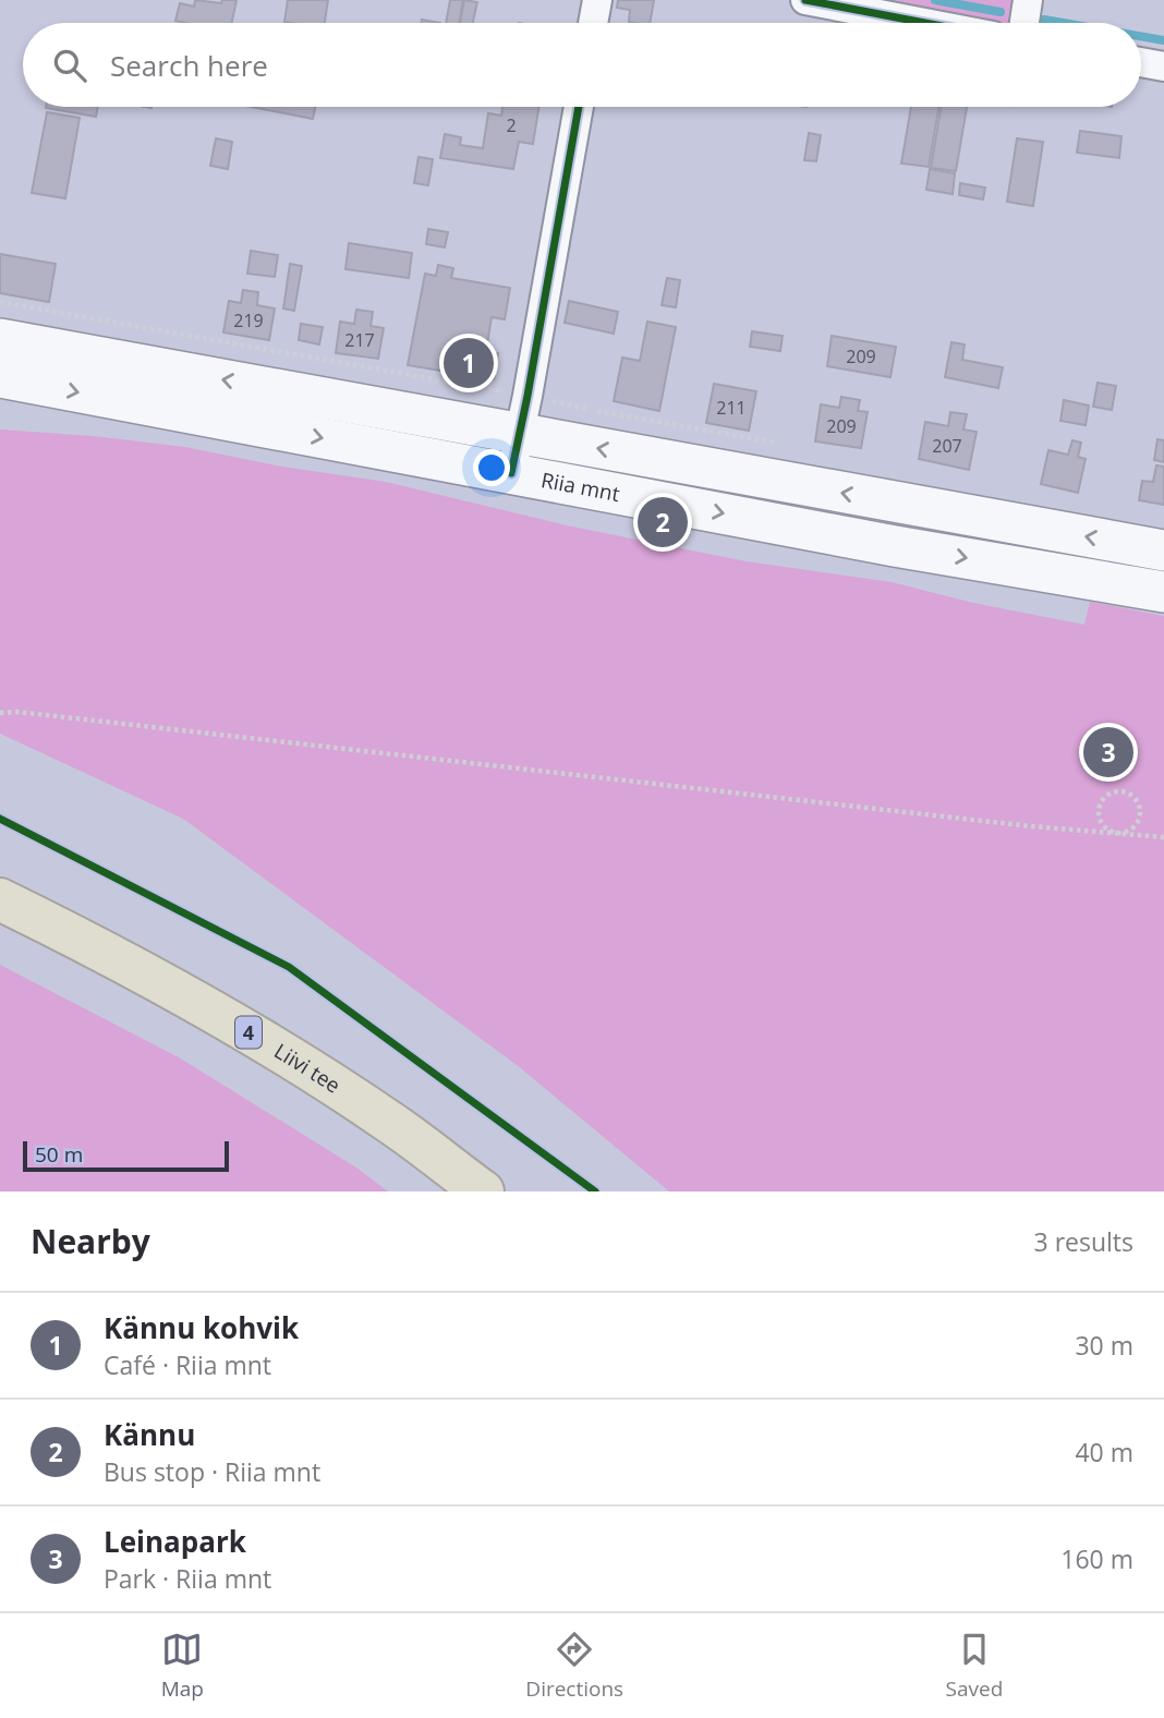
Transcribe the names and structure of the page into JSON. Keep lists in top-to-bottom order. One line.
{"streets":{"highway":["4","Liivi tee"],"main road":["Riia mnt"]},"house_numbers":["2","219","217","209","211","209","207"],"scale_bar":"50 m","page":{"search":"Search here","pins":["1","2","3"],"scale":"50 m","heading":["Nearby","3 results"],"list":[{"mark":"1","name":"Kännu kohvik","note":"Café · Riia mnt","value":"30 m"},{"mark":"2","name":"Kännu","note":"Bus stop · Riia mnt","value":"40 m"},{"mark":"3","name":"Leinapark","note":"Park · Riia mnt","value":"160 m"}],"nav":["Map","Directions","Saved"]}}
